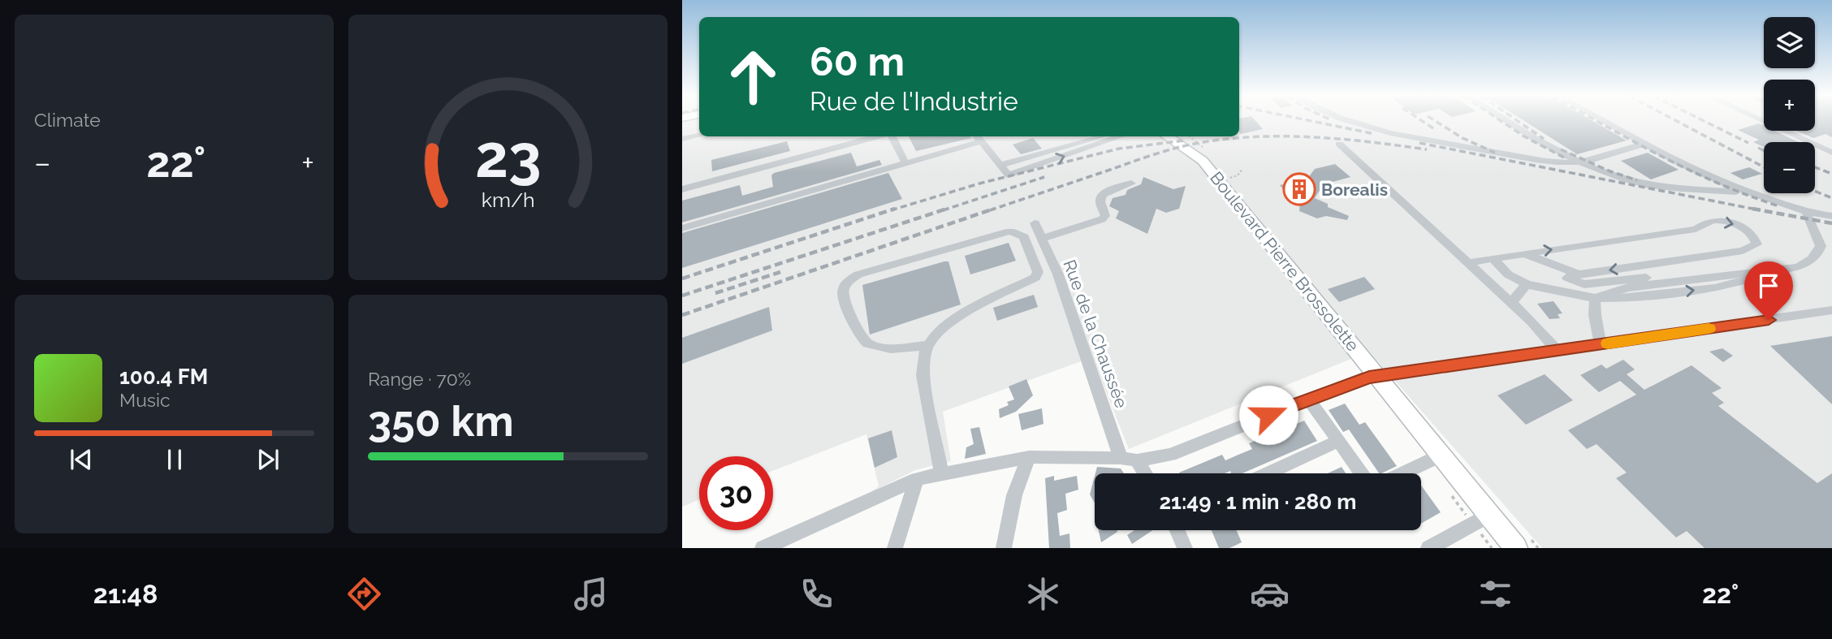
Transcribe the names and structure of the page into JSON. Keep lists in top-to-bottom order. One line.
{"streets":{"main road":["Boulevard Pierre Brossolette"],"street":["Rue de la Chaussée"]},"places":{"building":["Borealis"]},"page":{"tile":["Climate",["Range · 70%","350 km"]],"map_buttons":["+","−"],"turn":["60 m","Rue de l'Industrie"],"heat":["−","22°","+"],"song":["100.4 FM","Music"],"limit":"30","trip":"21:49 · 1 min · 280 m","tabs":["21:48","22°"],"gauge":["23","km/h"]}}
